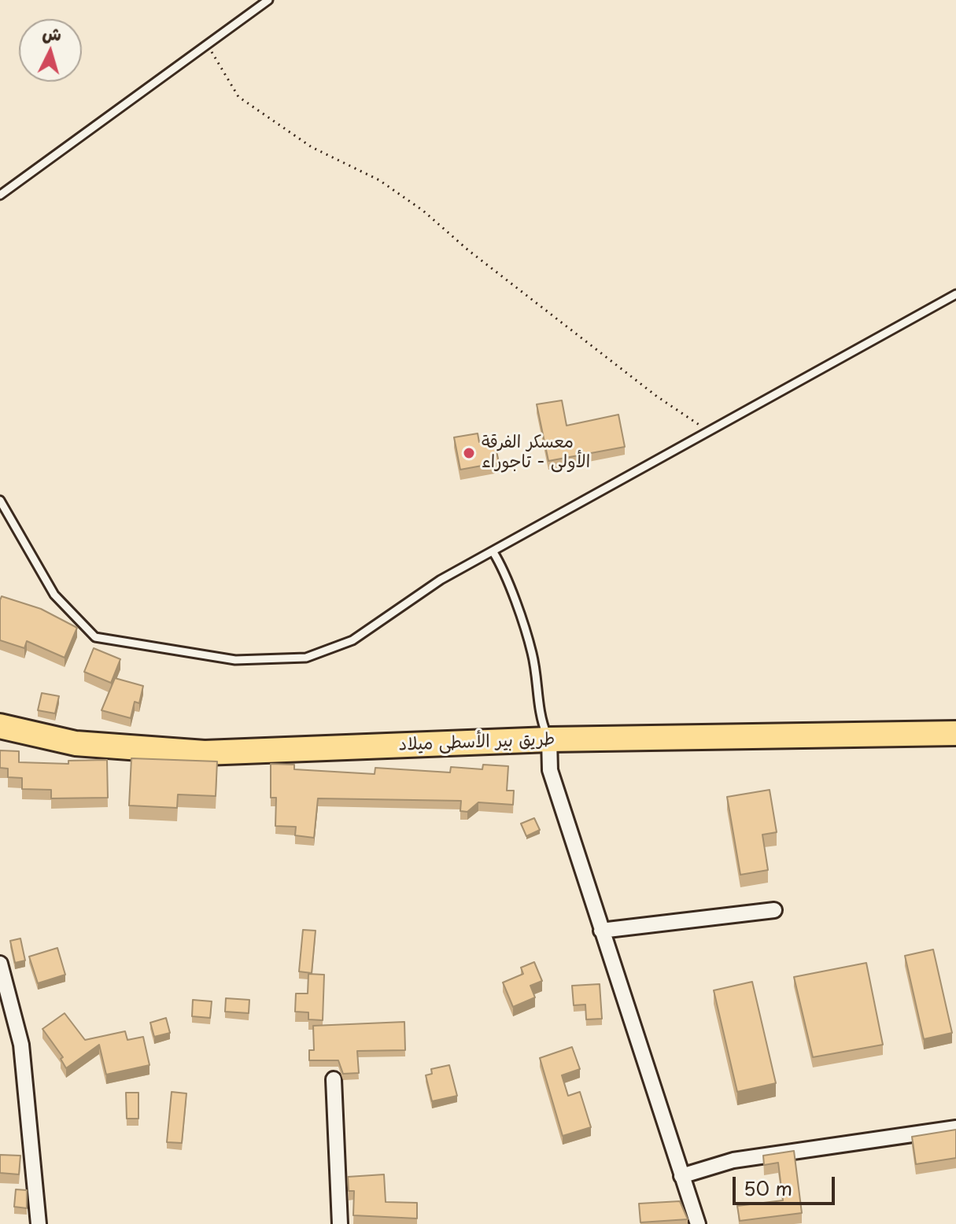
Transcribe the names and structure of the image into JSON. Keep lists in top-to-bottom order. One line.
{"streets":{"main road":["طريق بير الأسطى ميلاد"]},"places":["معسكر الفرقة الأولى - تاجوراء"],"scale_bar":"50 m","north":"top"}
